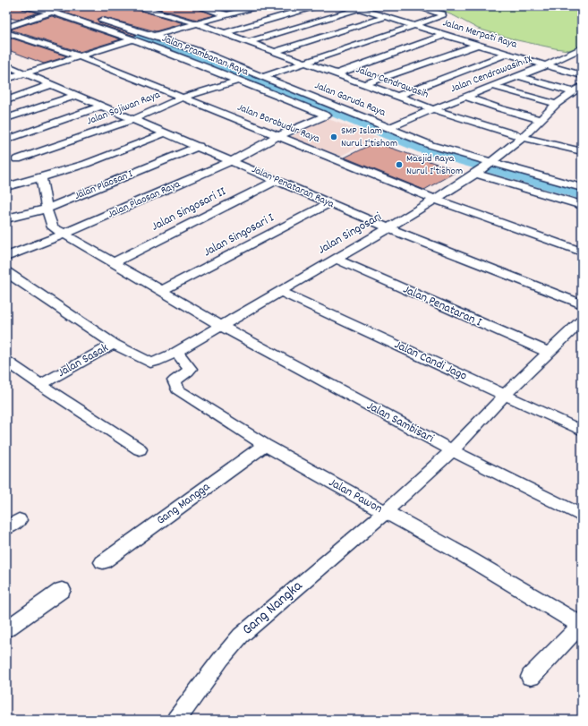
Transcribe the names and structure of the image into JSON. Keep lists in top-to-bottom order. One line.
{"streets":{"street":["Jalan Merpati Raya","Jalan Prambanan Raya","Jalan Cendrawasih IX","Jalan Cendrawasih","Jalan Garuda Raya","Jalan Sojiwan Raya","Jalan Borobudur Raya","Jalan Plaosan I","Jalan Penataran Raya","Jalan Plaosan Raya","Jalan Singosari II","Jalan Singosari","Jalan Singosari I","Jalan Penataran I","Jalan Sasak","Jalan Candi Jago","Jalan Sambisari","Jalan Pawon","Gang Mangga","Gang Nangka"]},"crossings":[["Jalan Merpati Raya","Jalan Cendrawasih IX"],["Jalan Prambanan Raya","Jalan Sojiwan Raya"],["Jalan Prambanan Raya","Jalan Borobudur Raya"],["Jalan Prambanan Raya","Jalan Plaosan Raya"],["Jalan Cendrawasih IX","Jalan Cendrawasih"],["Jalan Cendrawasih IX","Jalan Garuda Raya"],["Jalan Cendrawasih","Jalan Singosari"],["Jalan Garuda Raya","Jalan Singosari"],["Jalan Sojiwan Raya","Jalan Borobudur Raya"],["Jalan Sojiwan Raya","Jalan Penataran Raya"],["Jalan Borobudur Raya","Jalan Plaosan Raya"],["Jalan Borobudur Raya","Jalan Singosari"],["Jalan Plaosan I","Jalan Penataran Raya"],["Jalan Plaosan I","Jalan Sambisari"],["Jalan Penataran Raya","Jalan Plaosan Raya"],["Jalan Penataran Raya","Jalan Singosari II"],["Jalan Penataran Raya","Jalan Singosari"],["Jalan Penataran Raya","Jalan Singosari I"],["Jalan Plaosan Raya","Jalan Sambisari"],["Jalan Singosari II","Jalan Sambisari"],["Jalan Singosari","Jalan Penataran I"],["Jalan Singosari","Jalan Sasak"],["Jalan Singosari","Jalan Candi Jago"],["Jalan Singosari","Jalan Sambisari"],["Jalan Singosari I","Jalan Sambisari"],["Jalan Penataran I","Gang Nangka"],["Jalan Sasak","Jalan Sambisari"],["Jalan Sasak","Jalan Pawon"],["Jalan Candi Jago","Gang Nangka"],["Jalan Sambisari","Gang Nangka"],["Jalan Pawon","Gang Mangga"],["Jalan Pawon","Gang Nangka"]],"places":["SMP Islam Nurul I'tishom","Masjid Raya Nurul I'tishom"]}
